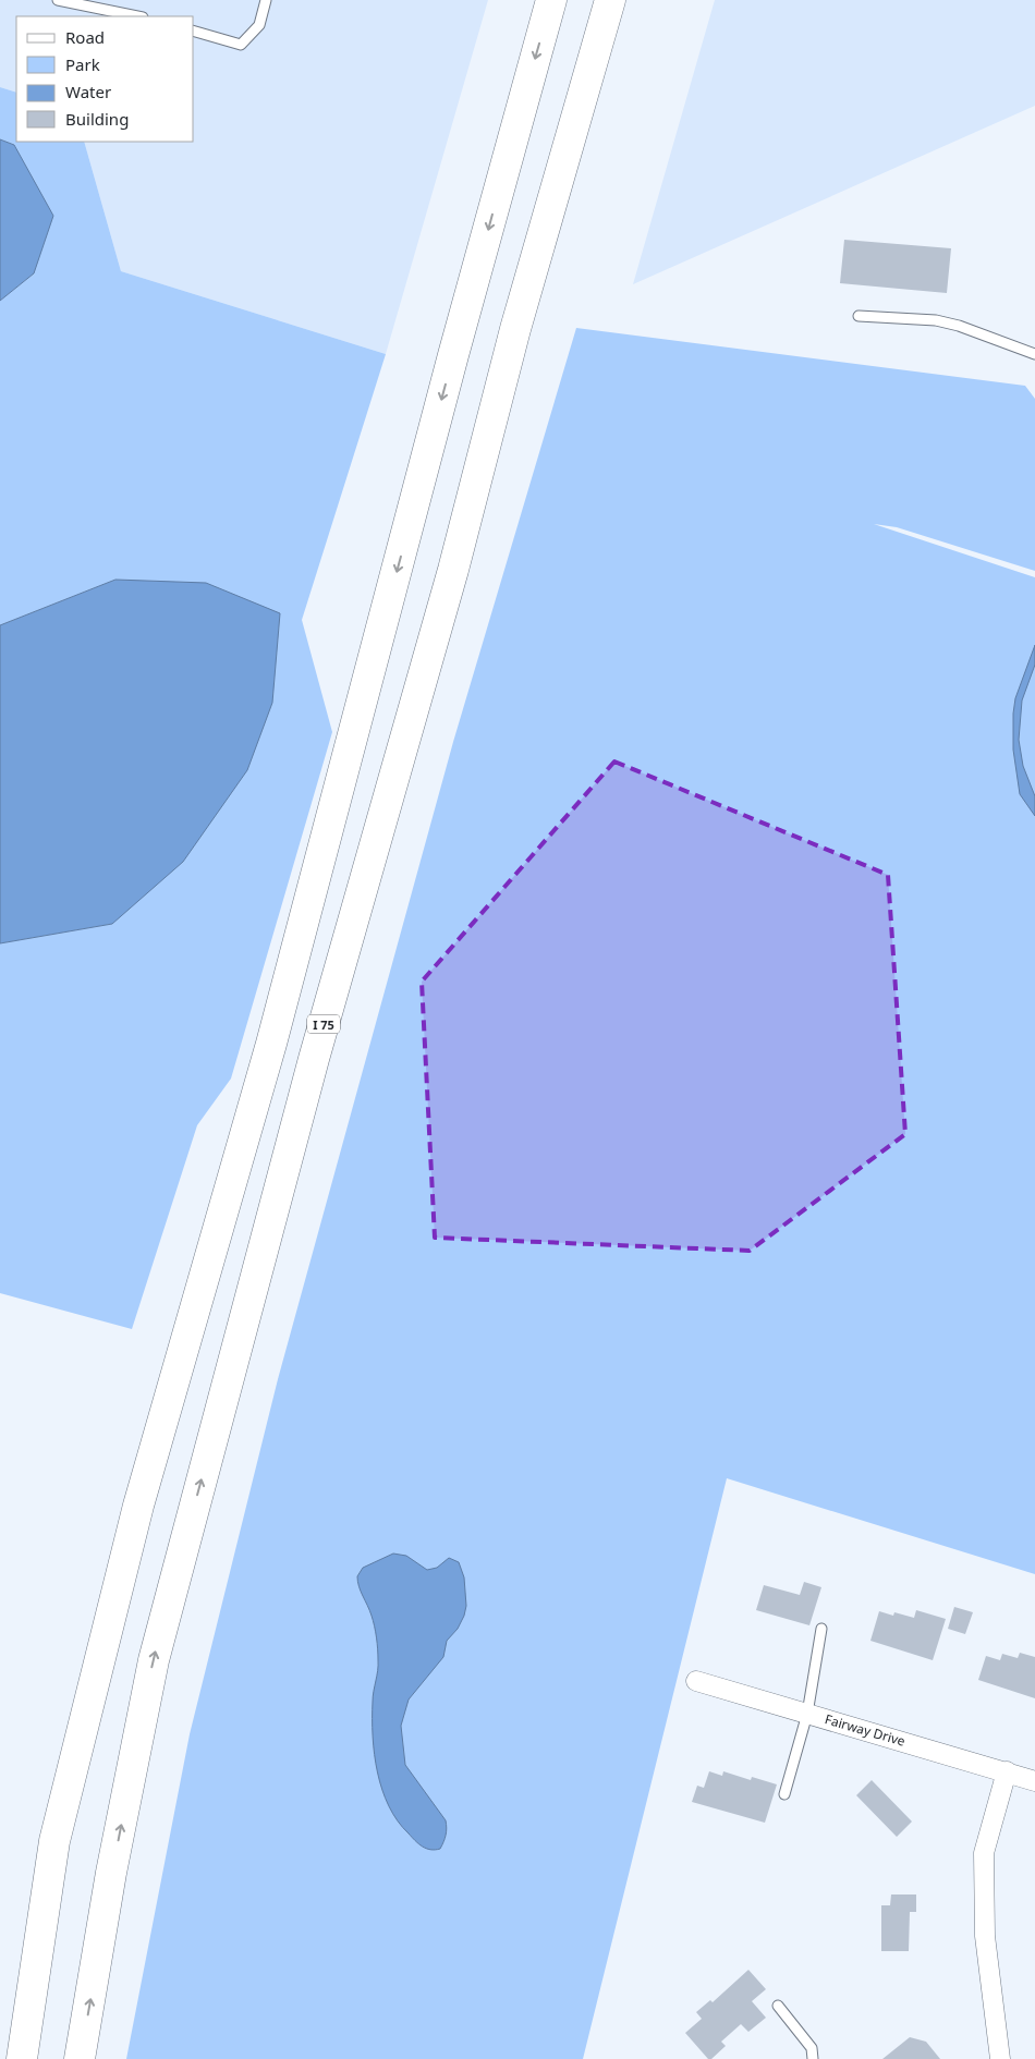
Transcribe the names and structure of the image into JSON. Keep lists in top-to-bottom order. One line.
{"streets":{"highway":["I 75"],"street":["Fairway Drive"]},"legend":["Road","Park","Water","Building"]}
